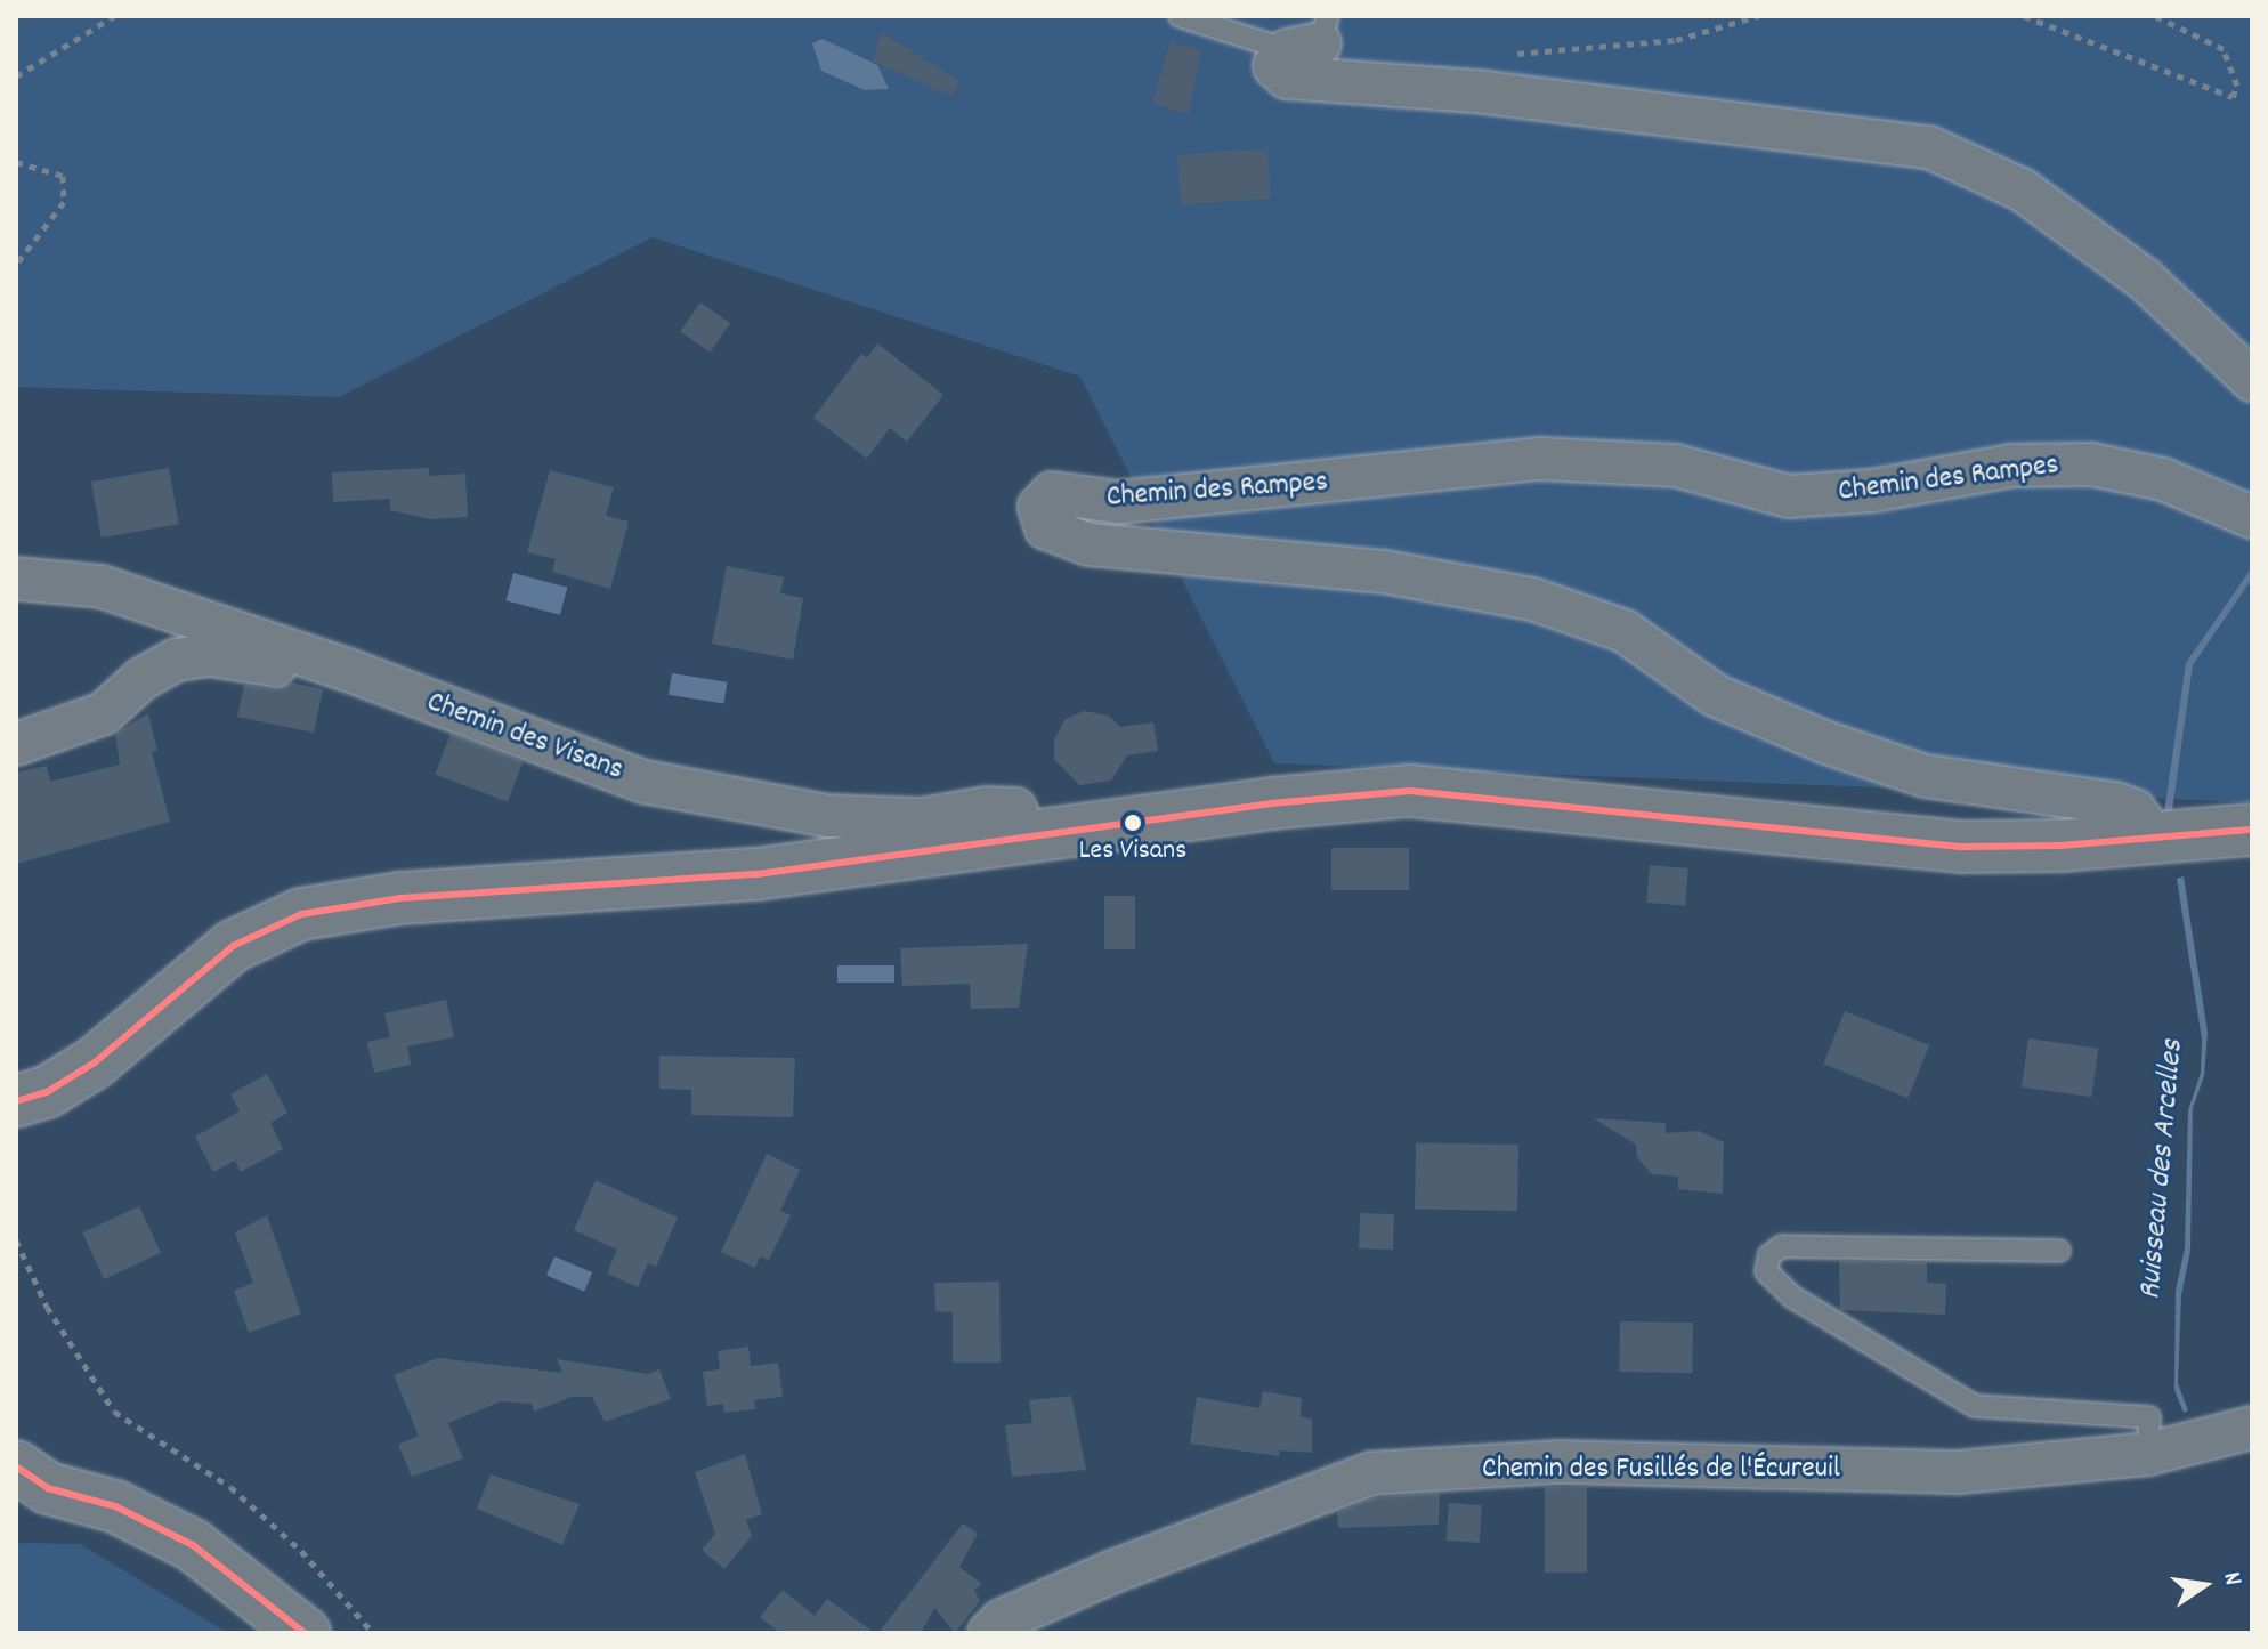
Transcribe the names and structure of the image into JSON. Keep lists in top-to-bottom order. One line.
{"streets":{"street":["Chemin des Rampes","Chemin des Visans","Chemin des Fusillés de l'Écureuil"]},"water":["Ruisseau des Arcelles"],"places":["Les Visans"],"north":"right"}
